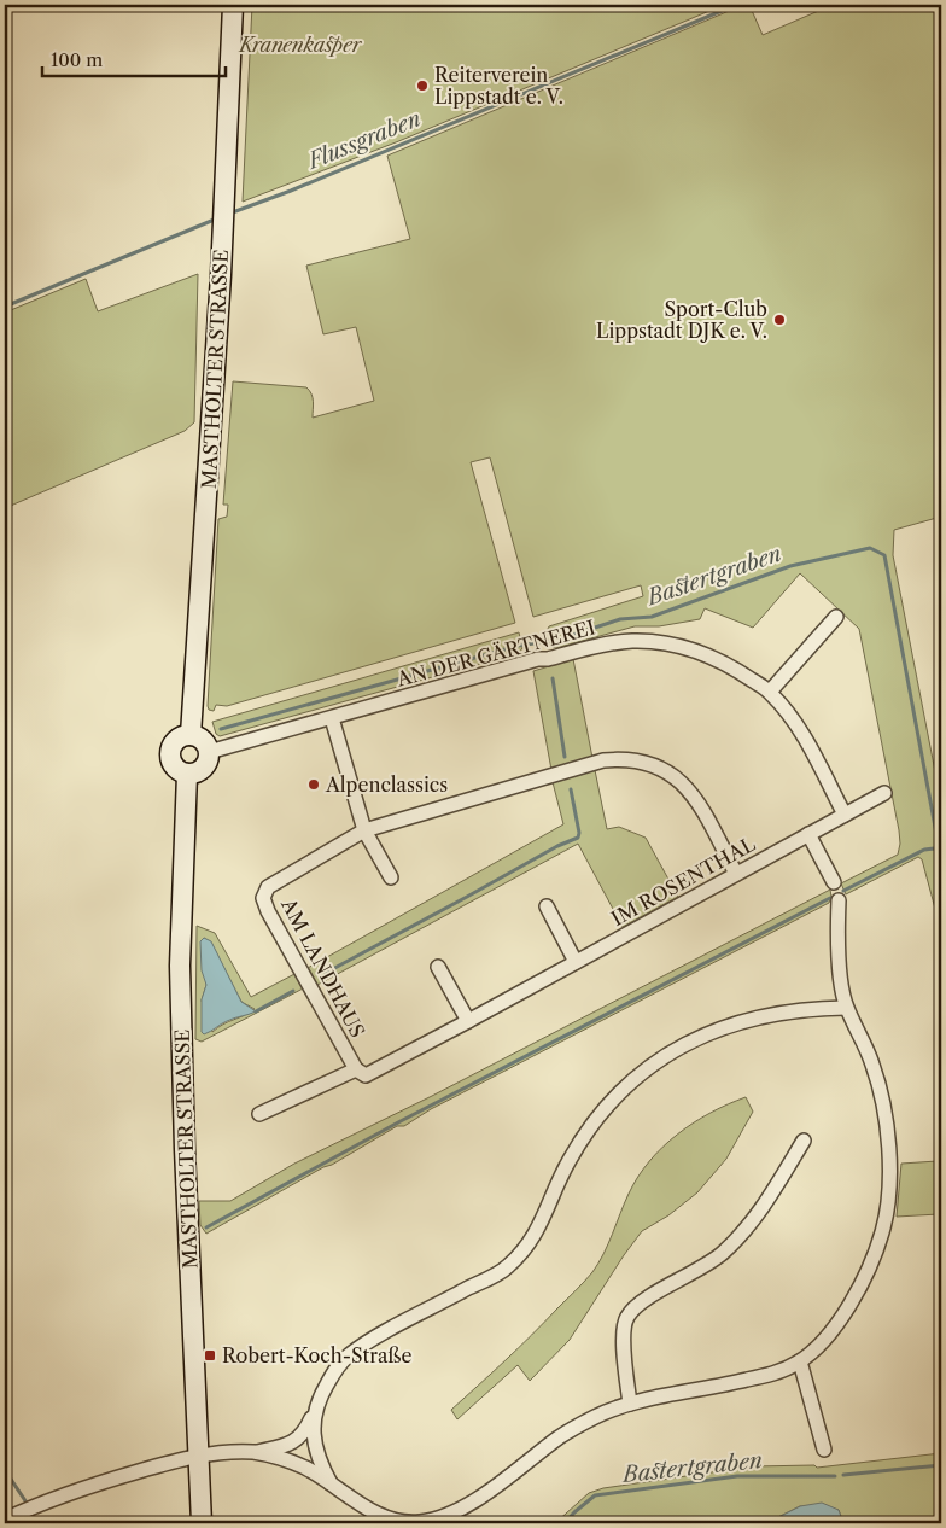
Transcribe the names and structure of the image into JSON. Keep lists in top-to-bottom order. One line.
{"streets":{"street":["MASTHOLTER STRASSE","AN DER GÄRTNEREI","IM ROSENTHAL","AM LANDHAUS"]},"crossings":[["MASTHOLTER STRASSE","AN DER GÄRTNEREI"],["AN DER GÄRTNEREI","IM ROSENTHAL"],["IM ROSENTHAL","AM LANDHAUS"]],"water":["Flussgraben","Bastertgraben"],"parks":["Kranenkasper"],"places":{"other":["Reiterverein Lippstadt e. V.","Sport-Club Lippstadt DJK e. V.","Alpenclassics"],"transit":["Robert-Koch-Straße"]},"scale_bar":"100 m"}
